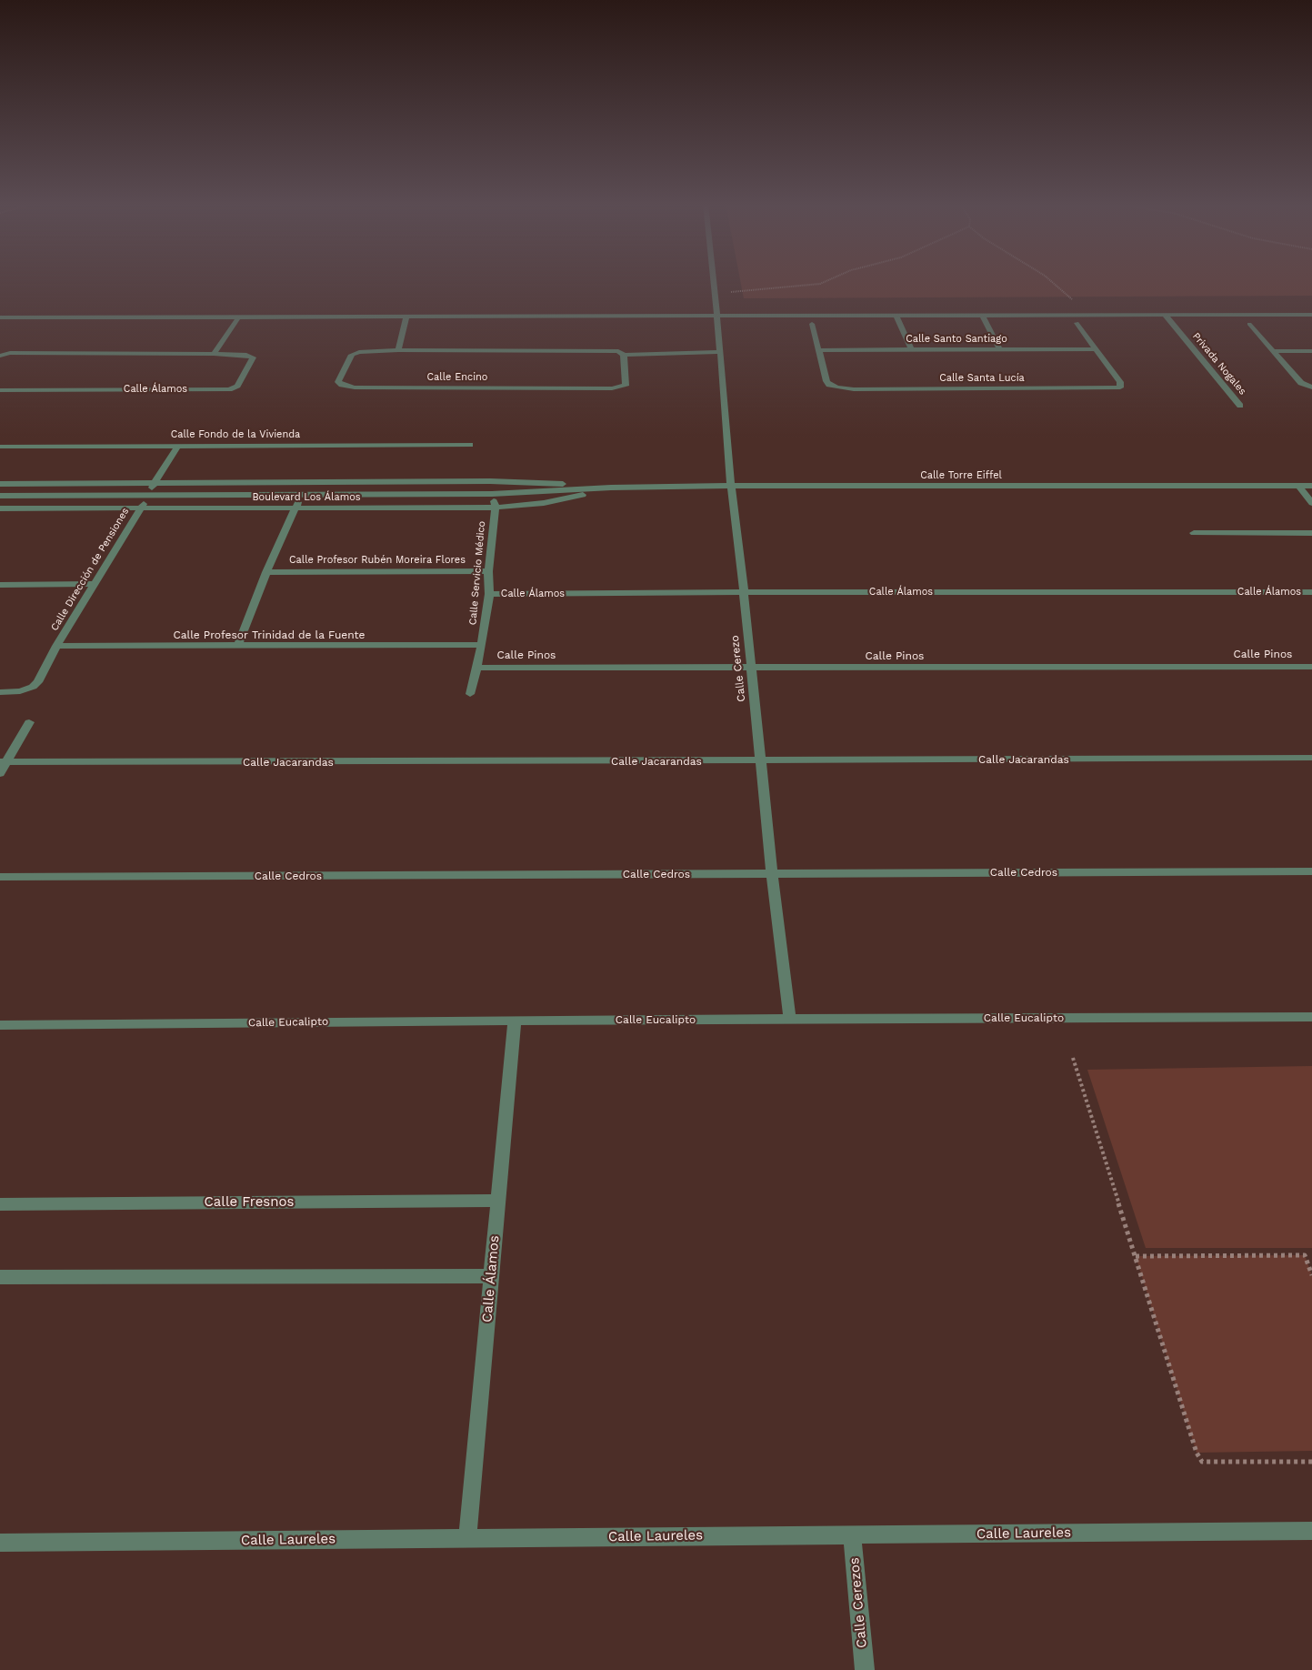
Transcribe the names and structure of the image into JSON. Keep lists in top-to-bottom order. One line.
{"streets":{"street":["Calle Santo Santiago","Privada Nogales","Calle Encino","Calle Santa Lucía","Calle Álamos","Calle Fondo de la Vivienda","Calle Torre Eiffel","Boulevard Los Álamos","Calle Profesor Rubén Moreira Flores","Calle Dirección de Pensiones","Calle Servicio Médico","Calle Profesor Trinidad de la Fuente","Calle Pinos","Calle Cerezo","Calle Jacarandas","Calle Cedros","Calle Eucalipto","Calle Fresnos","Calle Laureles","Calle Cerezos"]},"crossings":[["Calle Santo Santiago","Calle Santa Lucía"],["Calle Encino","Calle Cerezo"],["Calle Álamos","Calle Servicio Médico"],["Calle Álamos","Calle Cerezo"],["Calle Álamos","Calle Eucalipto"],["Calle Álamos","Calle Fresnos"],["Calle Álamos","Calle Laureles"],["Calle Fondo de la Vivienda","Calle Dirección de Pensiones"],["Calle Torre Eiffel","Boulevard Los Álamos"],["Calle Torre Eiffel","Calle Cerezo"],["Boulevard Los Álamos","Calle Dirección de Pensiones"],["Boulevard Los Álamos","Calle Servicio Médico"],["Calle Profesor Rubén Moreira Flores","Calle Servicio Médico"],["Calle Dirección de Pensiones","Calle Profesor Trinidad de la Fuente"],["Calle Servicio Médico","Calle Profesor Trinidad de la Fuente"],["Calle Servicio Médico","Calle Pinos"],["Calle Pinos","Calle Cerezo"],["Calle Cerezo","Calle Jacarandas"],["Calle Cerezo","Calle Cedros"],["Calle Cerezo","Calle Eucalipto"],["Calle Laureles","Calle Cerezos"]]}
